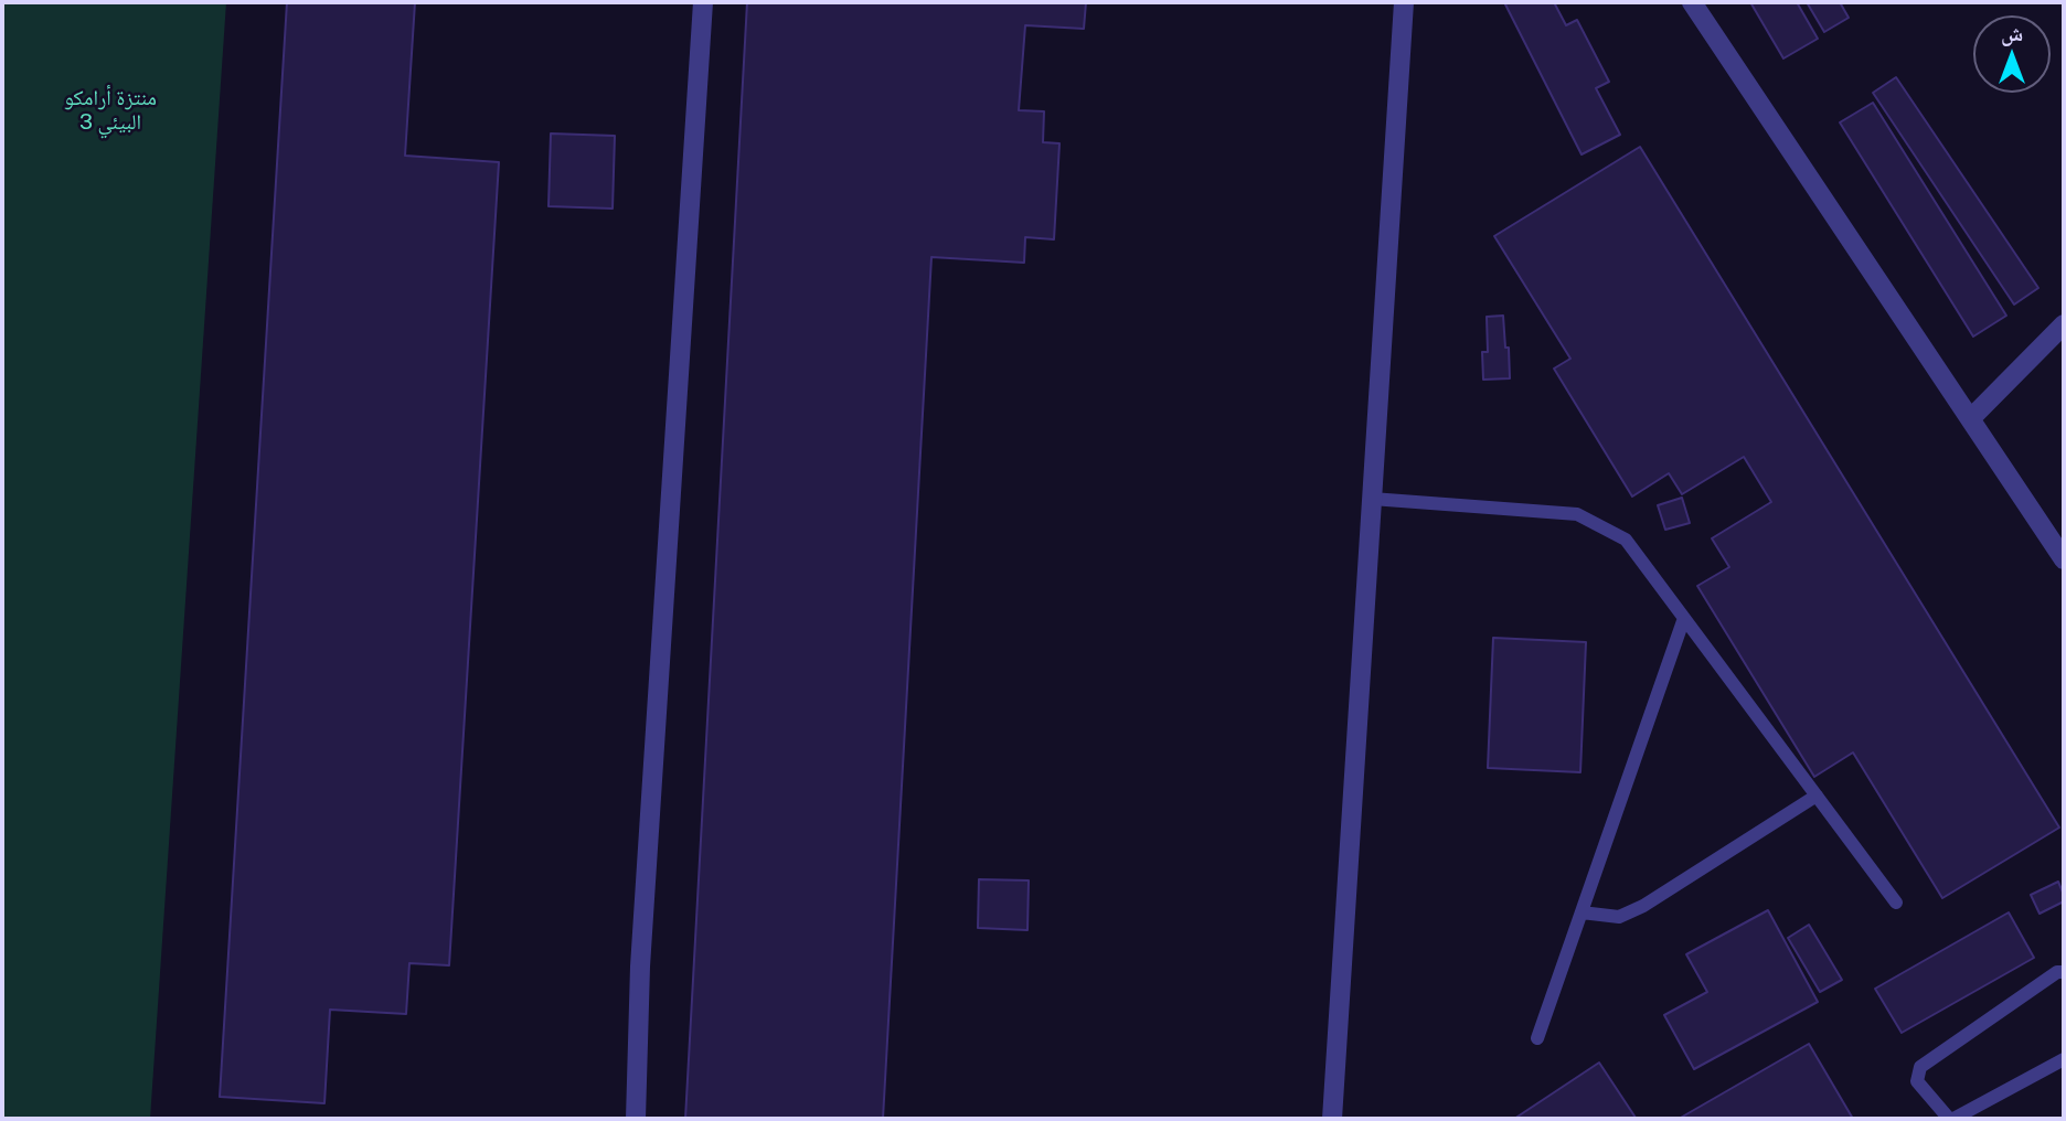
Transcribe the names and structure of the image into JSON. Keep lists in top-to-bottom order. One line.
{"parks":["منتزة أرامكو البيئي 3"],"north":"top"}
